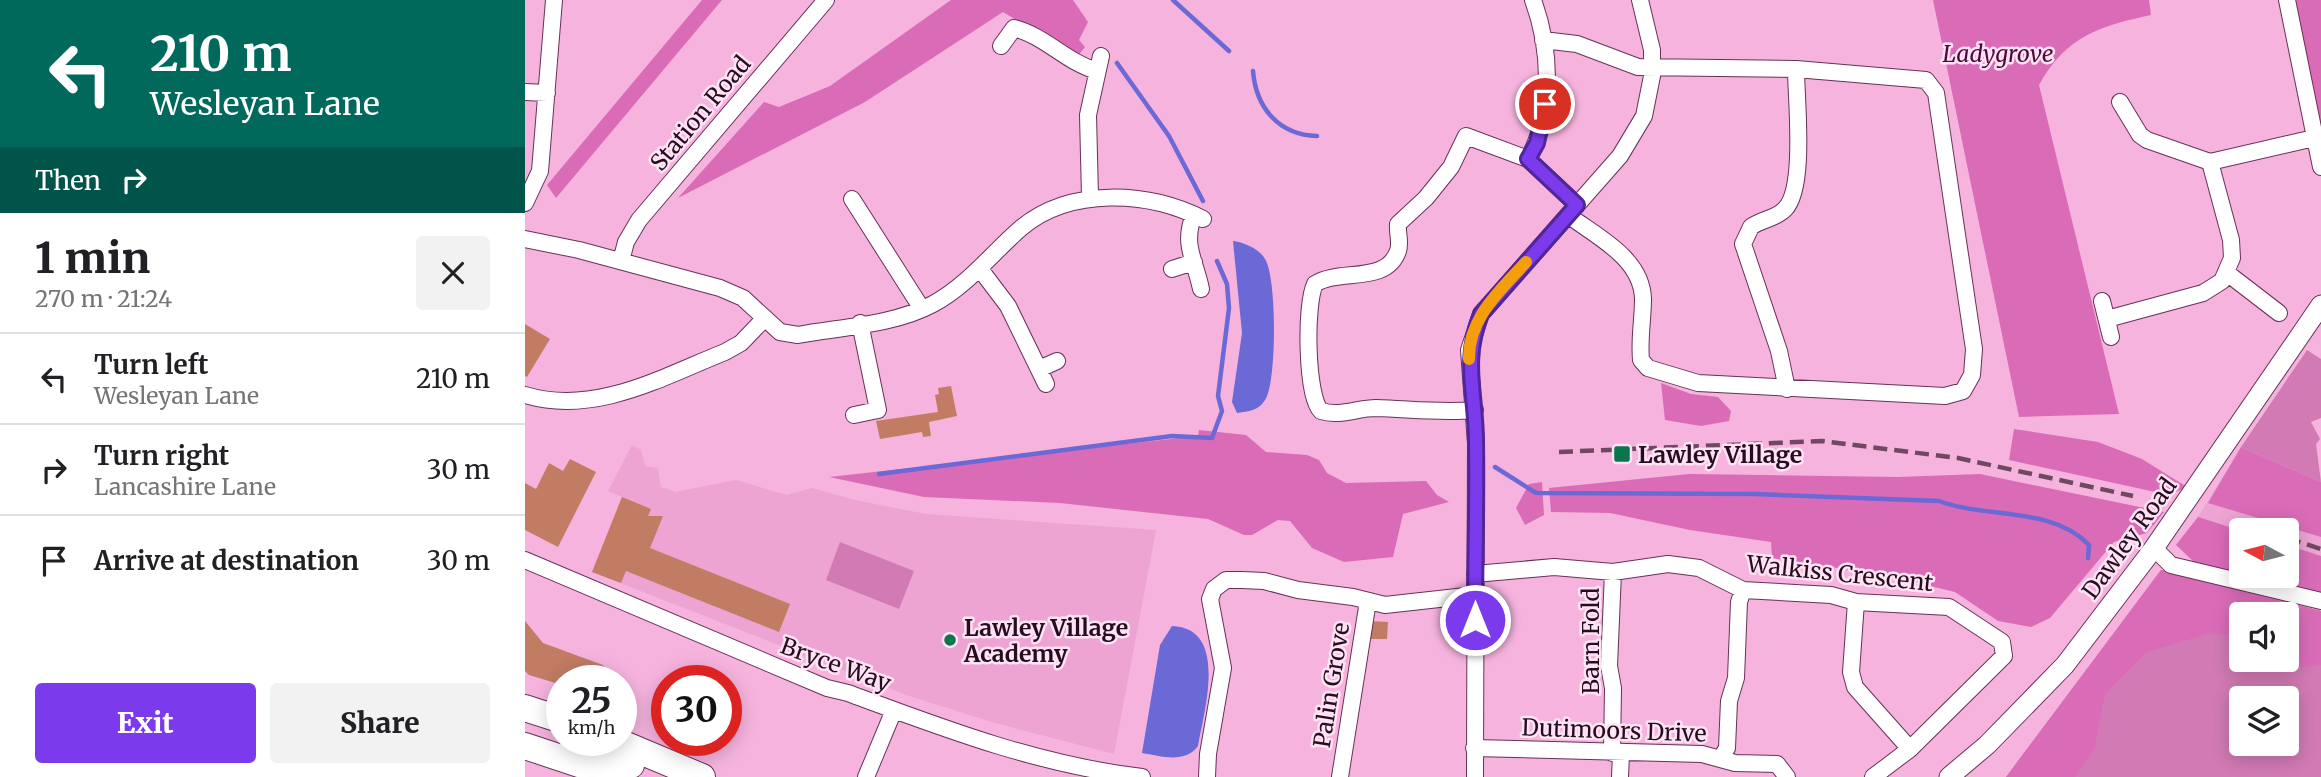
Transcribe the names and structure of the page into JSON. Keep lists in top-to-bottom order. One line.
{"streets":{"street":["Station Road","Dawley Road","Walkiss Crescent","Barn Fold","Bryce Way","Palin Grove","Dutimoors Drive"]},"crossings":[["Walkiss Crescent","Barn Fold"],["Barn Fold","Dutimoors Drive"]],"parks":["Ladygrove"],"places":{"transit":["Lawley Village"],"other":["Lawley Village Academy"]},"north":"left","page":{"turn":["210 m","Wesleyan Lane"],"then":"Then","heading":["1 min","270 m · 21:24"],"list":[{"name":"Turn left","note":"Wesleyan Lane","value":"210 m"},{"name":"Turn right","note":"Lancashire Lane","value":"30 m"},{"name":"Arrive at destination","value":"30 m"}],"speed":"25 km/h","limit":"30","buttons":["Exit","Share"]}}
